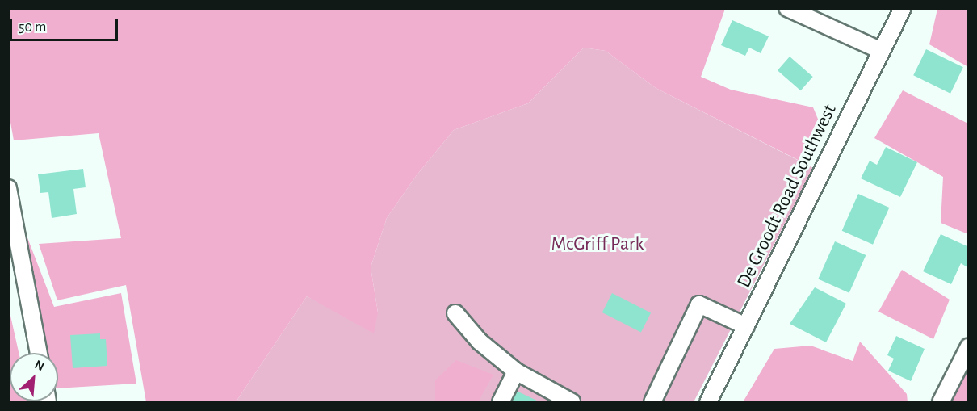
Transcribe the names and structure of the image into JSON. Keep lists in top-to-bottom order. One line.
{"streets":{"street":["De Groodt Road Southwest"]},"parks":["McGriff Park"],"scale_bar":"50 m","north":"top right"}
